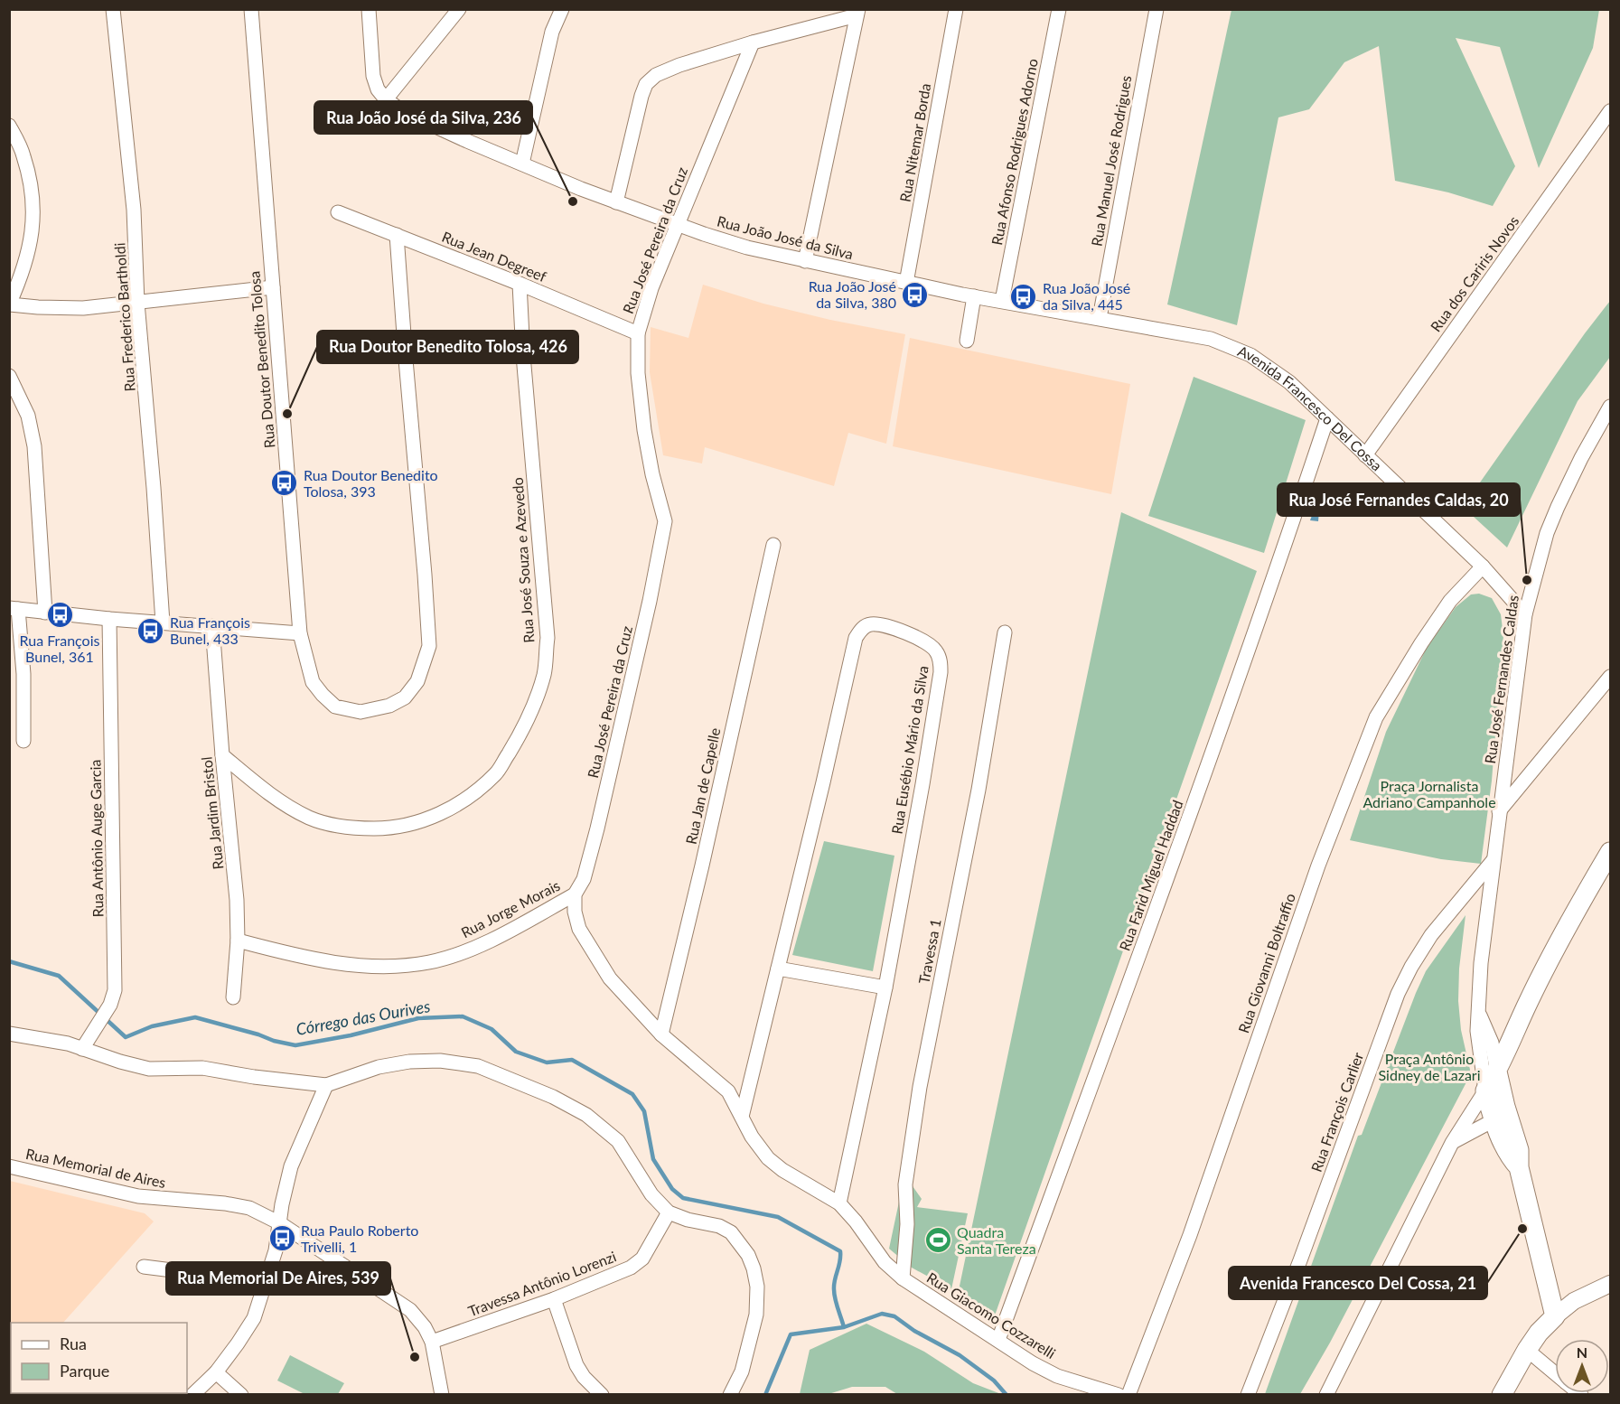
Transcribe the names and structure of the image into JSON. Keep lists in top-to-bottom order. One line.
{"streets":{"street":["Rua Nitemar Borda","Rua Afonso Rodrigues Adorno","Rua Manuel José Rodrigues","Rua João José da Silva","Rua José Pereira da Cruz","Rua Jean Degreef","Rua dos Cariris Novos","Rua Frederico Bartholdi","Rua Doutor Benedito Tolosa","Avenida Francesco Del Cossa","Rua José Souza e Azevedo","Rua José Fernandes Caldas","Rua Eusébio Mário da Silva","Rua Jan de Capelle","Rua Jardim Bristol","Rua Antônio Auge Garcia","Rua Farid Miguel Haddad","Rua Jorge Morais","Travessa 1","Rua Giovanni Boltraffio","Rua François Carlier","Rua Memorial de Aires","Travessa Antônio Lorenzi","Rua Giacomo Cozzarelli"]},"crossings":[["Rua Nitemar Borda","Rua João José da Silva"],["Rua Afonso Rodrigues Adorno","Rua João José da Silva"],["Rua Manuel José Rodrigues","Rua João José da Silva"],["Rua Manuel José Rodrigues","Avenida Francesco Del Cossa"],["Rua João José da Silva","Rua José Pereira da Cruz"],["Rua João José da Silva","Avenida Francesco Del Cossa"],["Rua José Pereira da Cruz","Rua Jean Degreef"],["Rua José Pereira da Cruz","Rua Jorge Morais"],["Rua Jean Degreef","Rua Doutor Benedito Tolosa"],["Rua Jean Degreef","Rua José Souza e Azevedo"],["Rua dos Cariris Novos","Avenida Francesco Del Cossa"],["Avenida Francesco Del Cossa","Rua José Fernandes Caldas"],["Avenida Francesco Del Cossa","Rua Farid Miguel Haddad"],["Avenida Francesco Del Cossa","Rua Giovanni Boltraffio"],["Rua José Souza e Azevedo","Rua Jardim Bristol"],["Rua Eusébio Mário da Silva","Rua Giacomo Cozzarelli"],["Rua Jardim Bristol","Rua Jorge Morais"],["Rua Farid Miguel Haddad","Rua Giacomo Cozzarelli"],["Travessa 1","Rua Giacomo Cozzarelli"],["Rua Memorial de Aires","Travessa Antônio Lorenzi"]],"water":["Córrego das Ourives"],"parks":["Praça Jornalista Adriano Campanhole","Praça Antônio Sidney de Lazari"],"places":{"other":["Rua João José da Silva, 236","Rua Doutor Benedito Tolosa, 426","Rua José Fernandes Caldas, 20","Avenida Francesco Del Cossa, 21","Rua Memorial De Aires, 539"],"bus stop":["Rua João José da Silva, 380","Rua João José da Silva, 445","Rua Doutor Benedito Tolosa, 393","Rua François Bunel, 361","Rua François Bunel, 433","Rua Paulo Roberto Trivelli, 1"],"sports":["Quadra Santa Tereza"]},"legend":["Rua","Parque"],"north":"top"}
